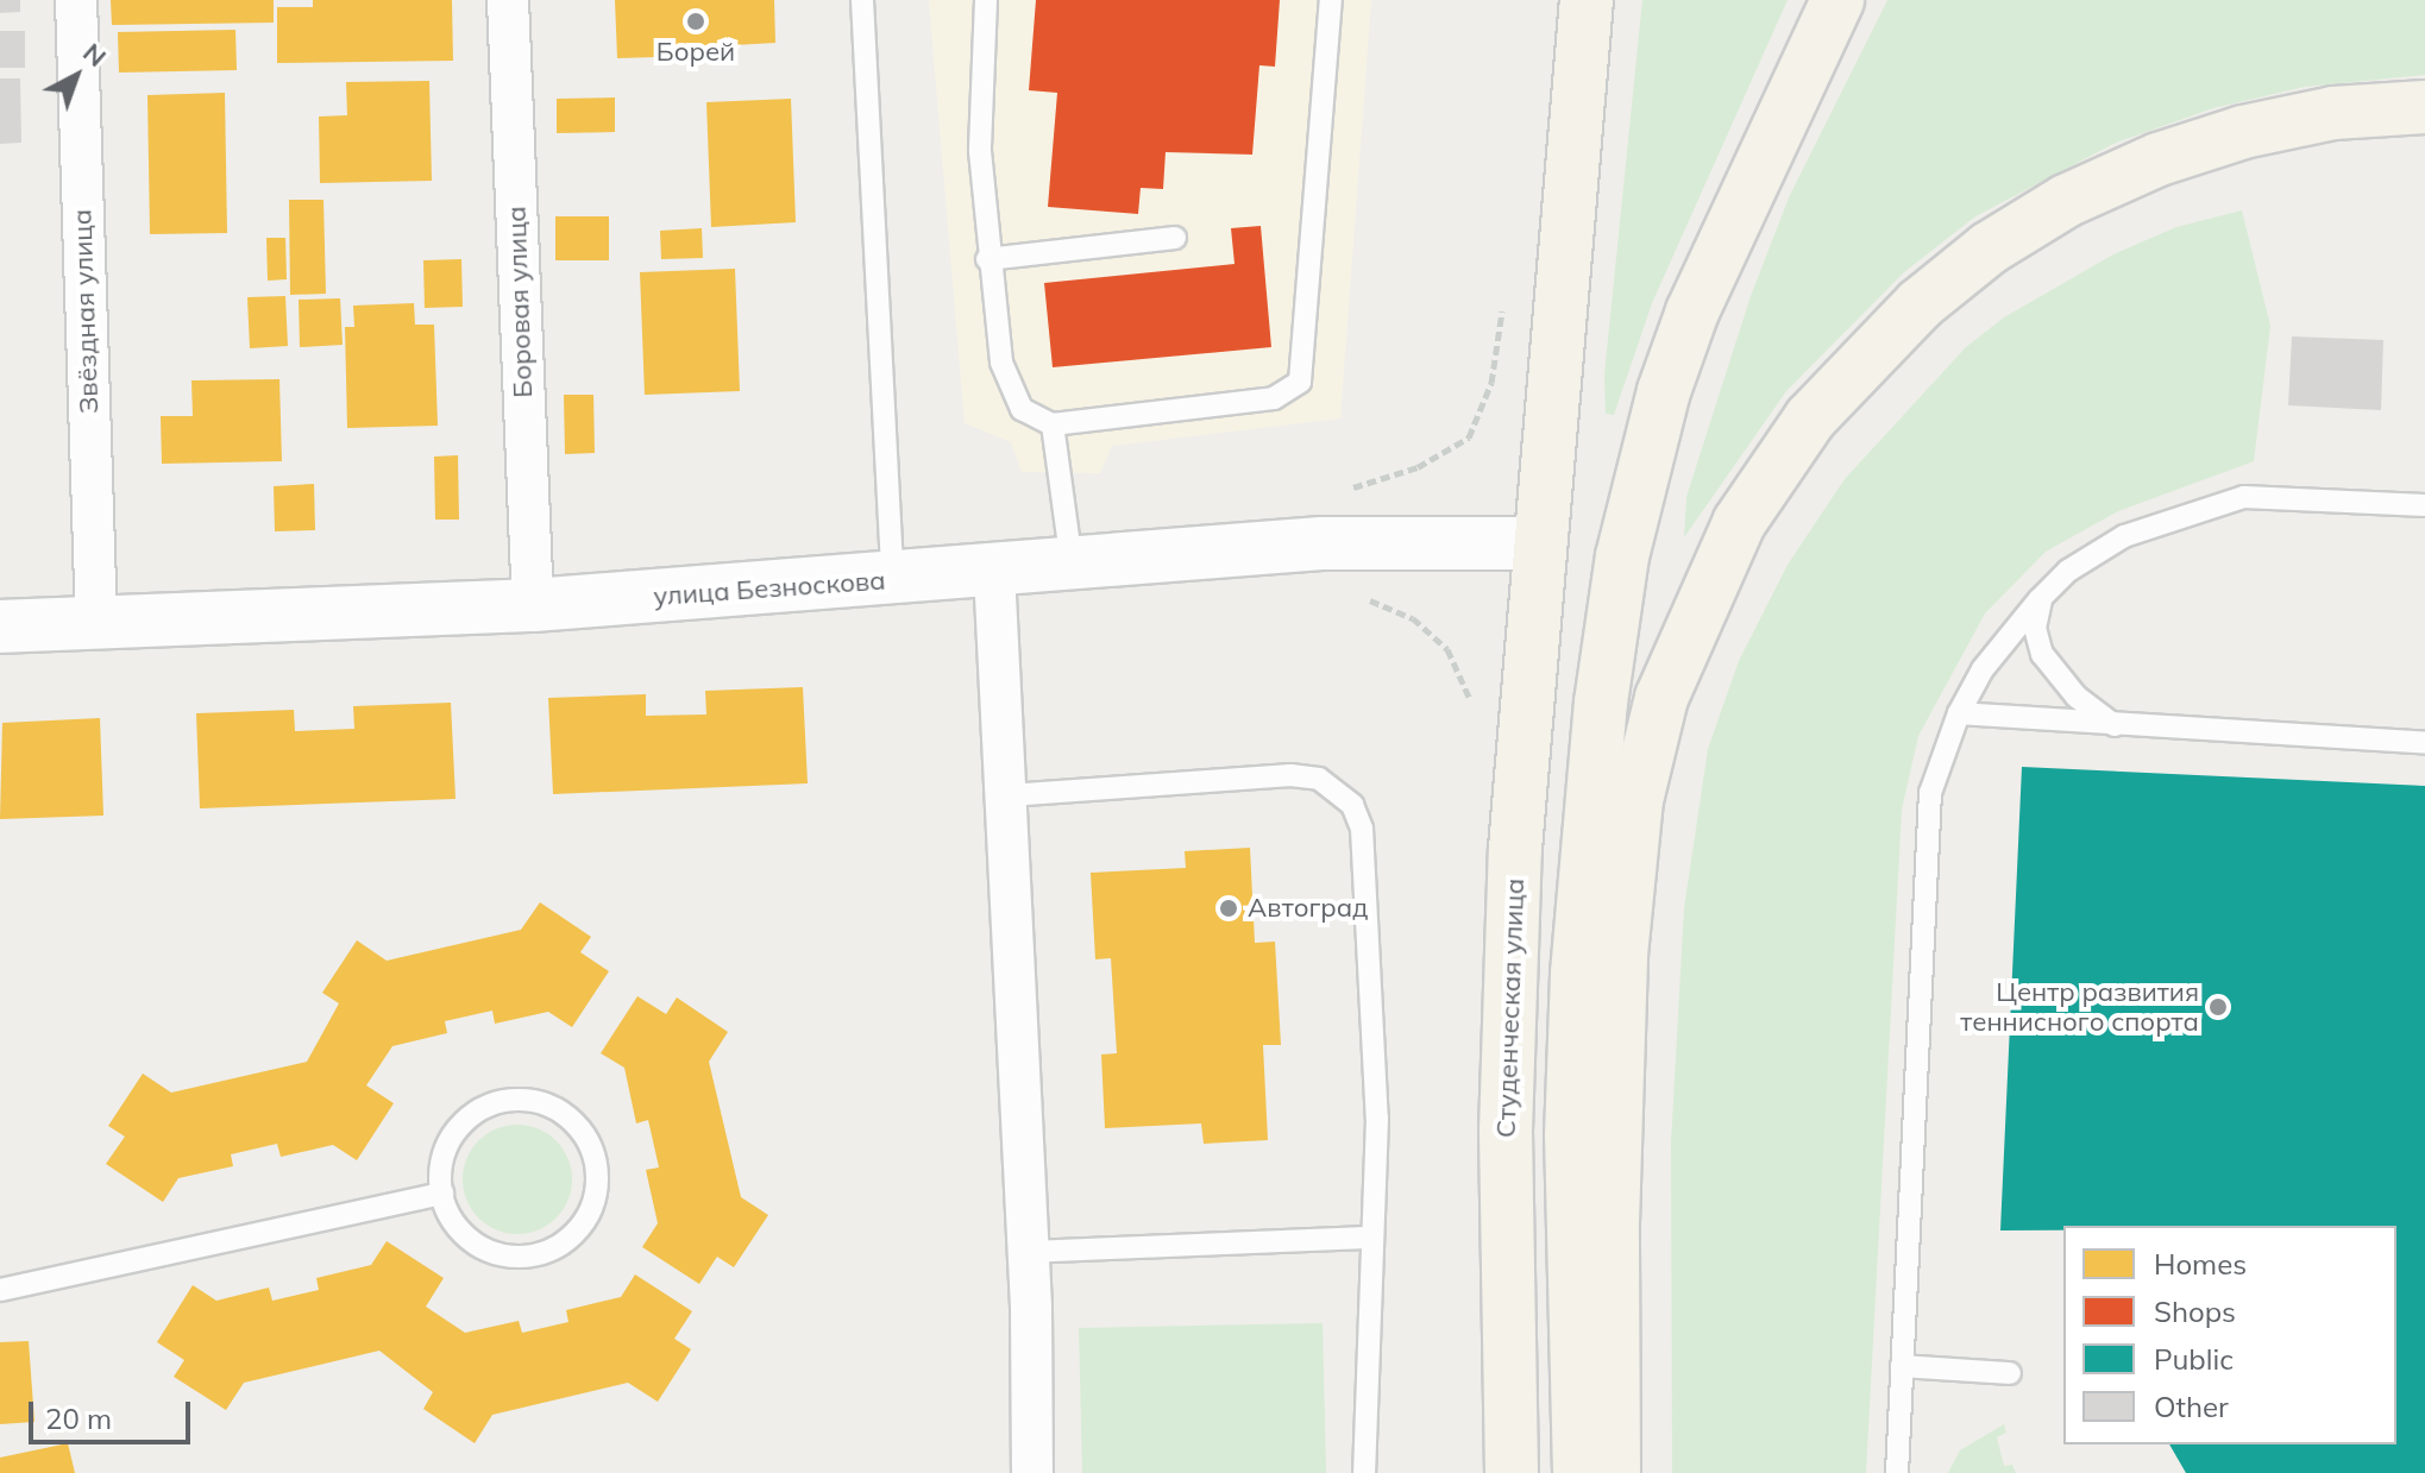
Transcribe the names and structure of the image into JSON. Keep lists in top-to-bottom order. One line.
{"streets":{"main road":["улица Безноскова","Студенческая улица"],"street":["Боровая улица","Звёздная улица"]},"crossings":[["Боровая улица","улица Безноскова"],["Звёздная улица","улица Безноскова"],["улица Безноскова","Студенческая улица"]],"places":["Борей","Автоград","Центр развития теннисного спорта"],"legend":["Homes","Shops","Public","Other"],"scale_bar":"20 m","north":"top right"}
